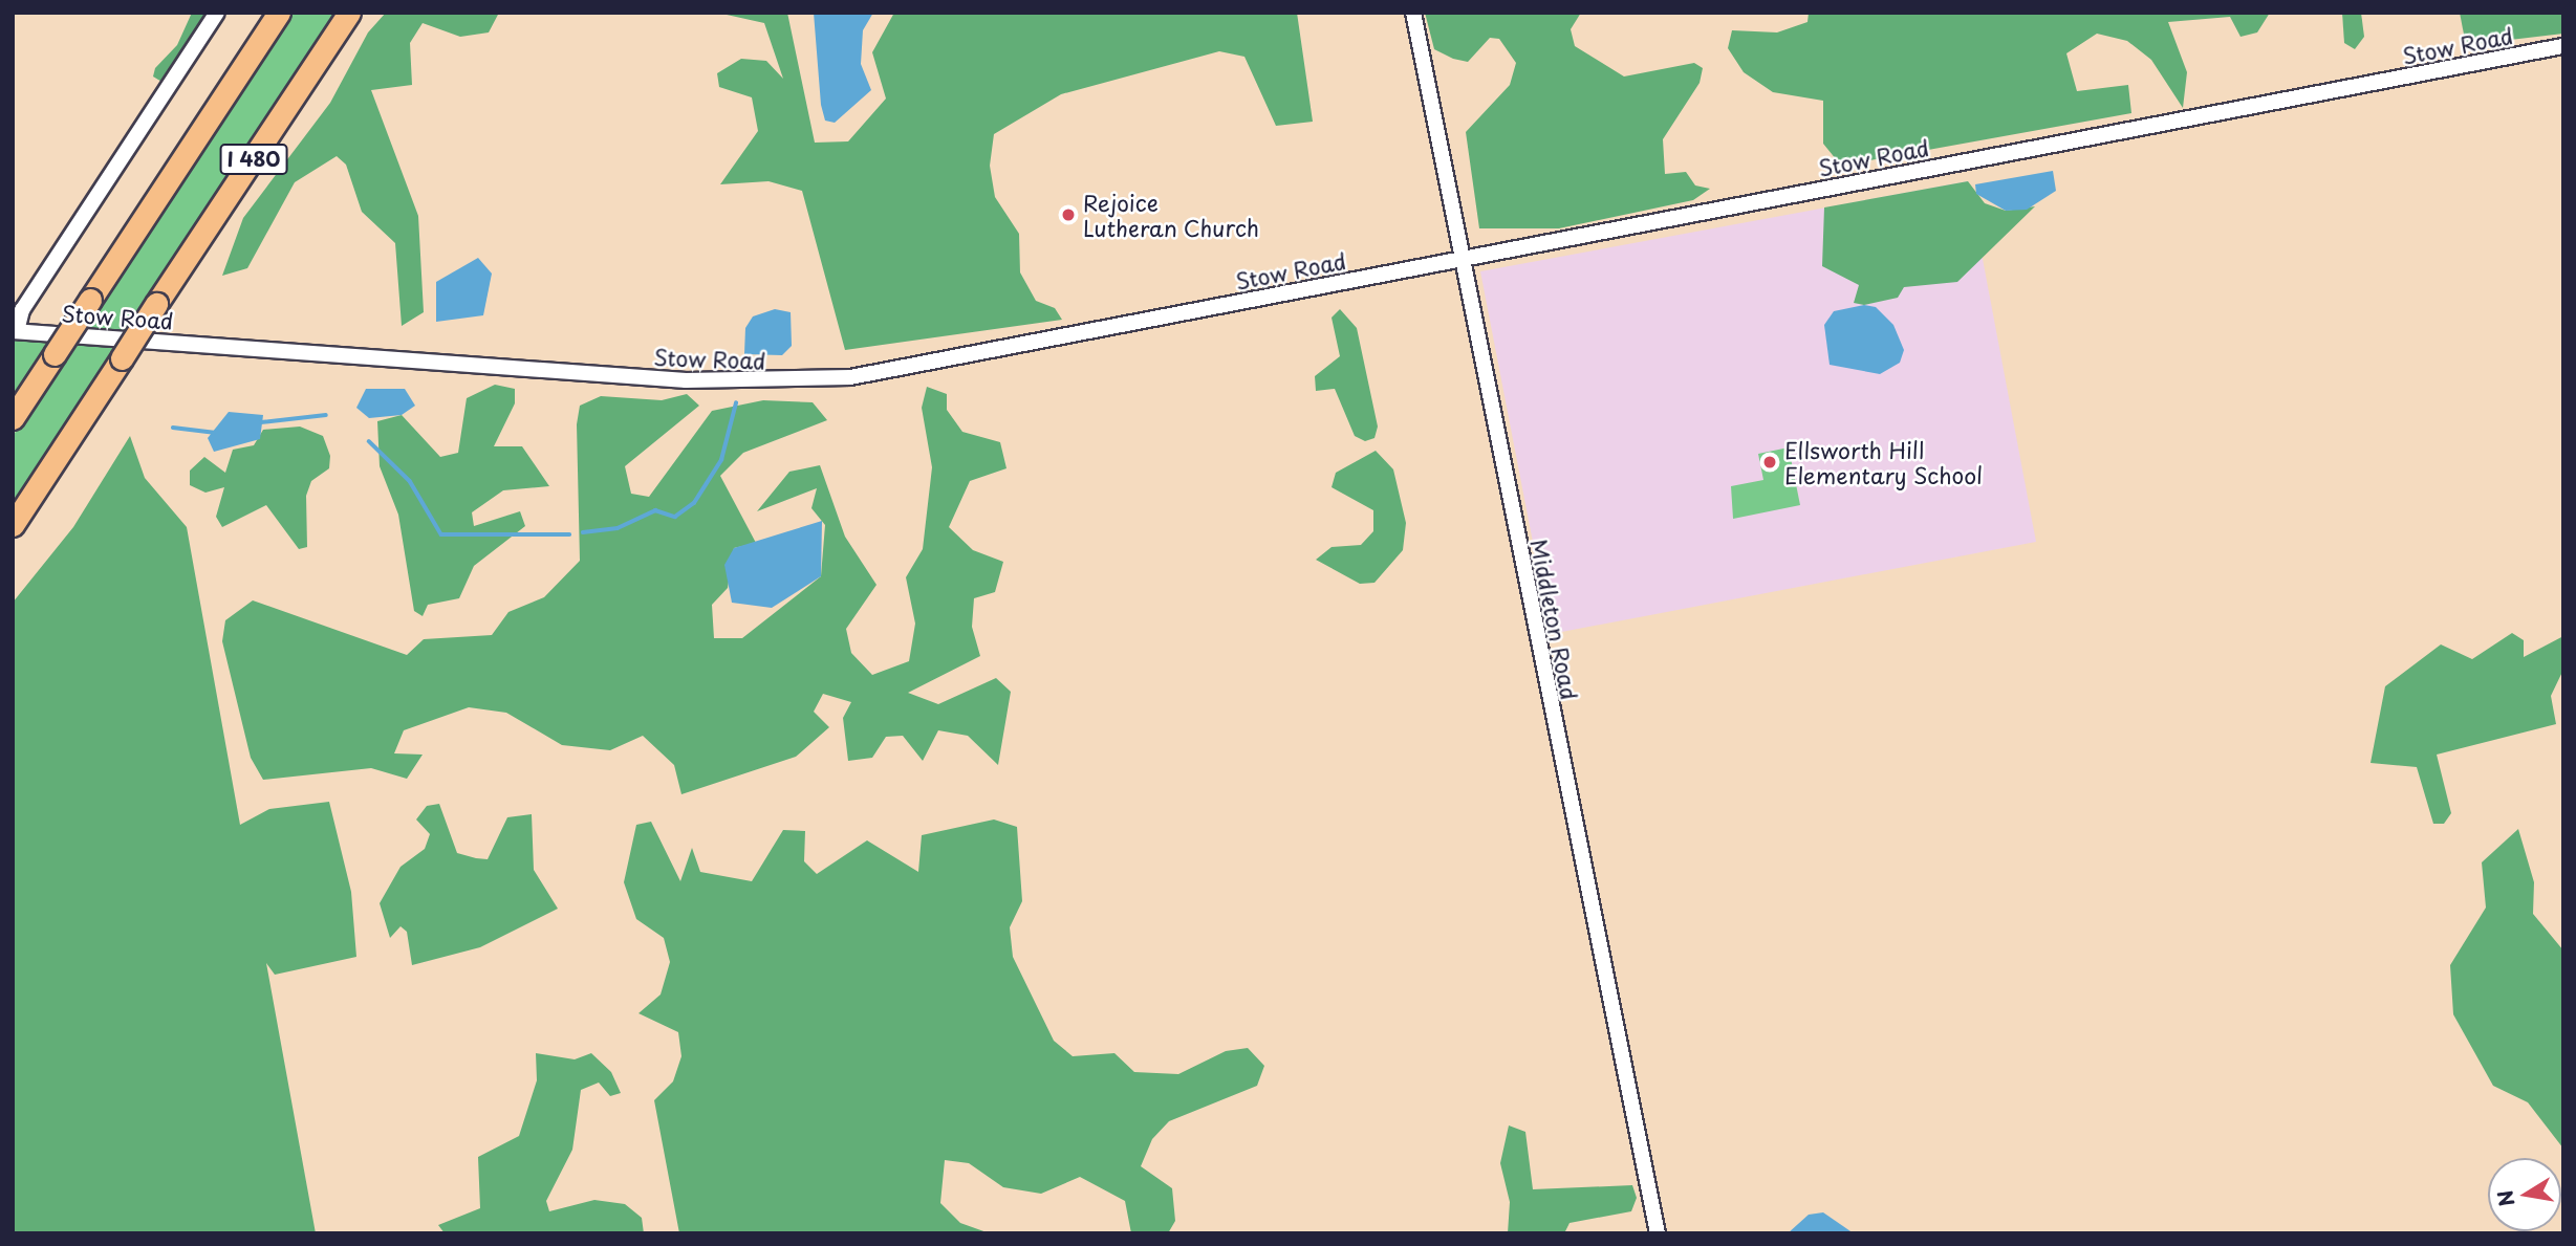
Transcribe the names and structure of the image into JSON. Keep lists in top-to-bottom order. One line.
{"streets":{"highway":["I 480"],"street":["Stow Road","Middleton Road"]},"crossings":[["Stow Road","Middleton Road"]],"places":["Rejoice Lutheran Church","Ellsworth Hill Elementary School"],"north":"left"}
